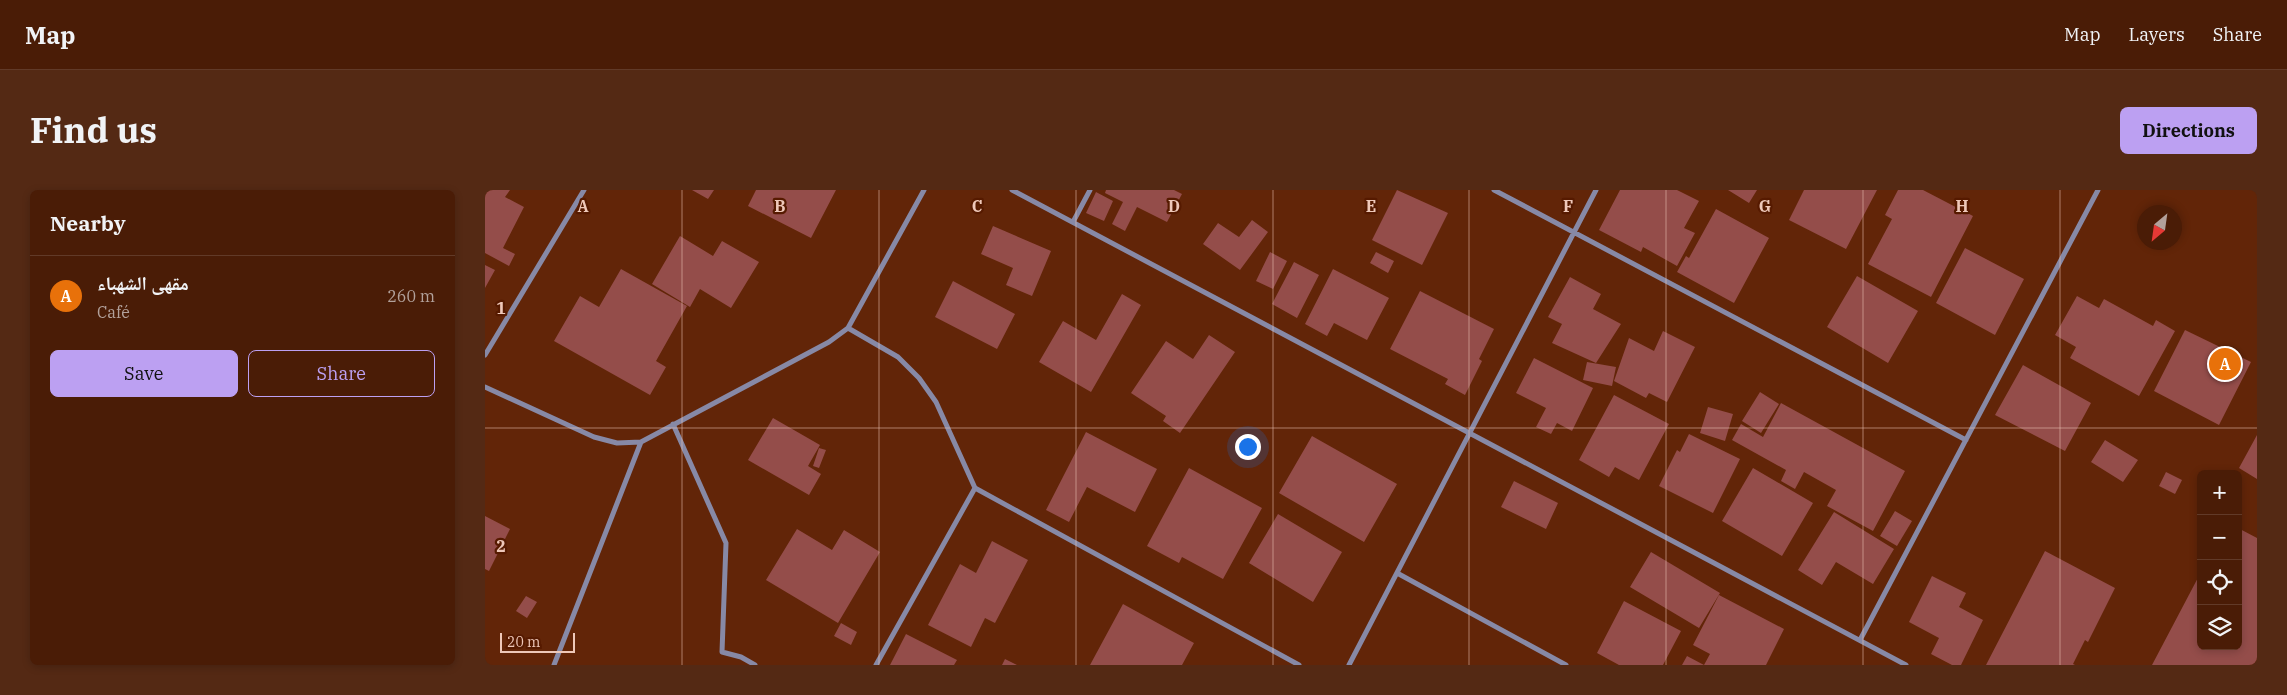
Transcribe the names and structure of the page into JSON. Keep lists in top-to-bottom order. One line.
{"scale_bar":"20 m","north":"bottom left","page":{"header":"Map","nav":["Map","Layers","Share"],"title":"Find us","buttons":["Directions",["Save","Share"]],"heading":"Nearby","list":[{"mark":"A","name":"مقهى الشهباء","note":"Café","value":"260 m"}],"pins":"A","map_buttons":["+","−"],"scale":"20 m"},"grid":{"columns":["A","B","C","D","E","F","G","H"],"rows":["1","2"]}}
